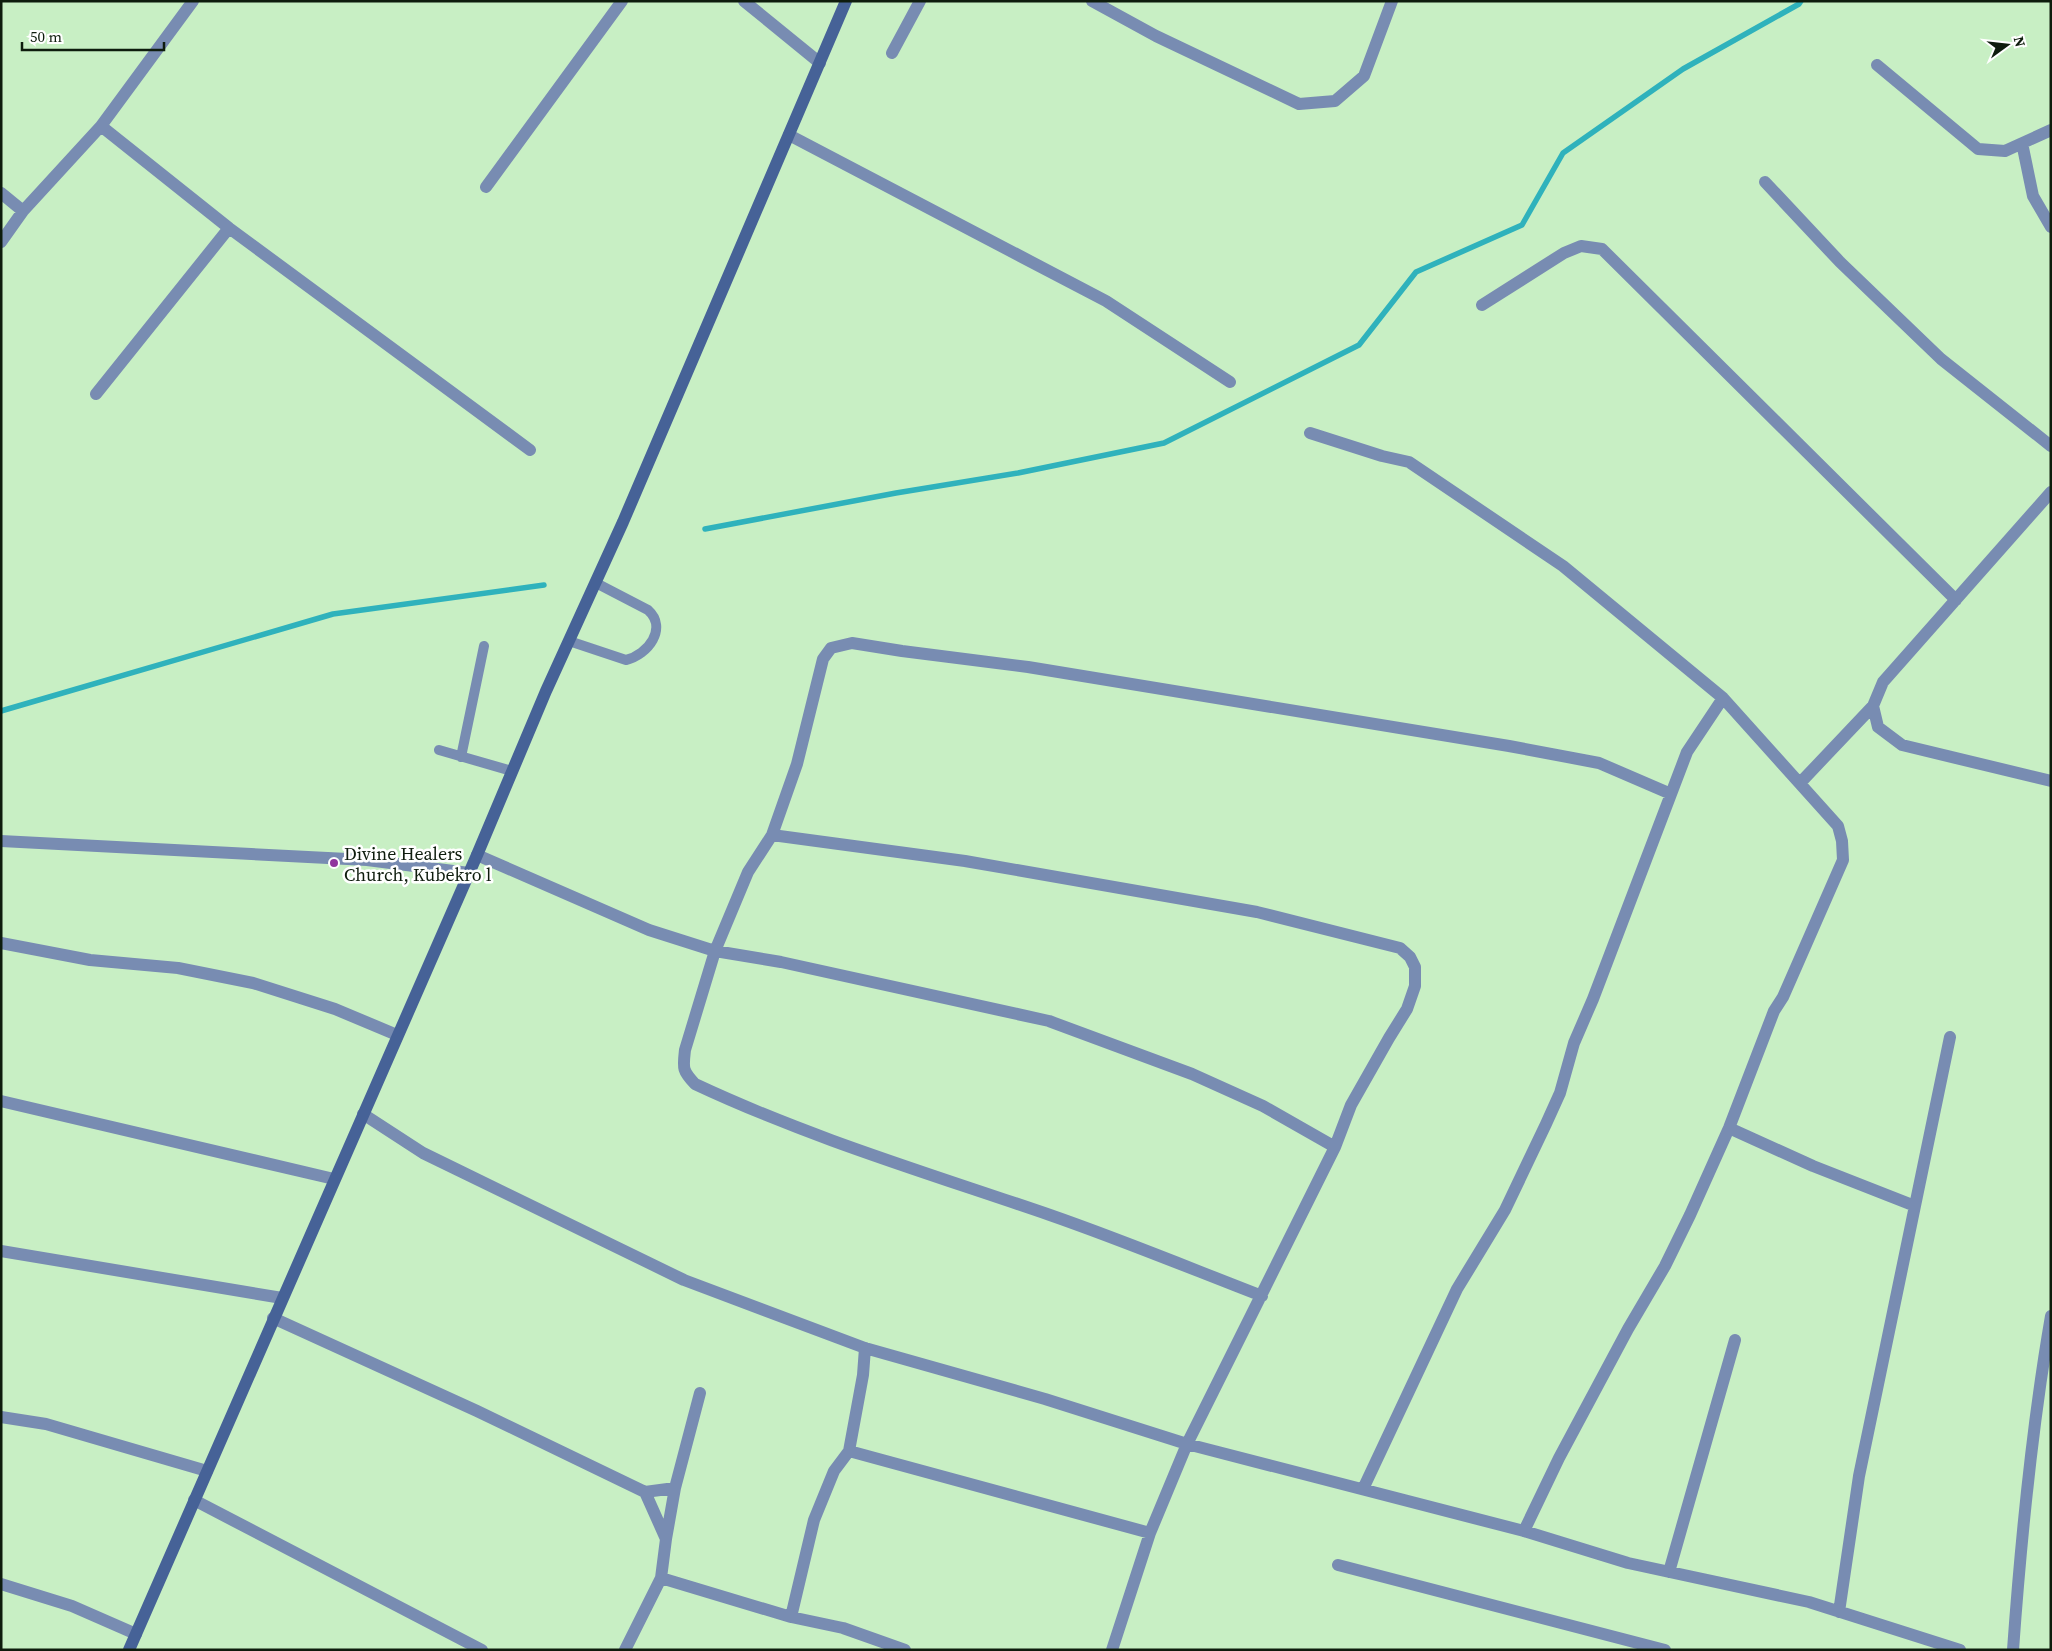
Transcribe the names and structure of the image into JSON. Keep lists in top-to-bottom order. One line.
{"places":["Divine Healers Church, Kubekro l"],"scale_bar":"50 m","north":"right"}
